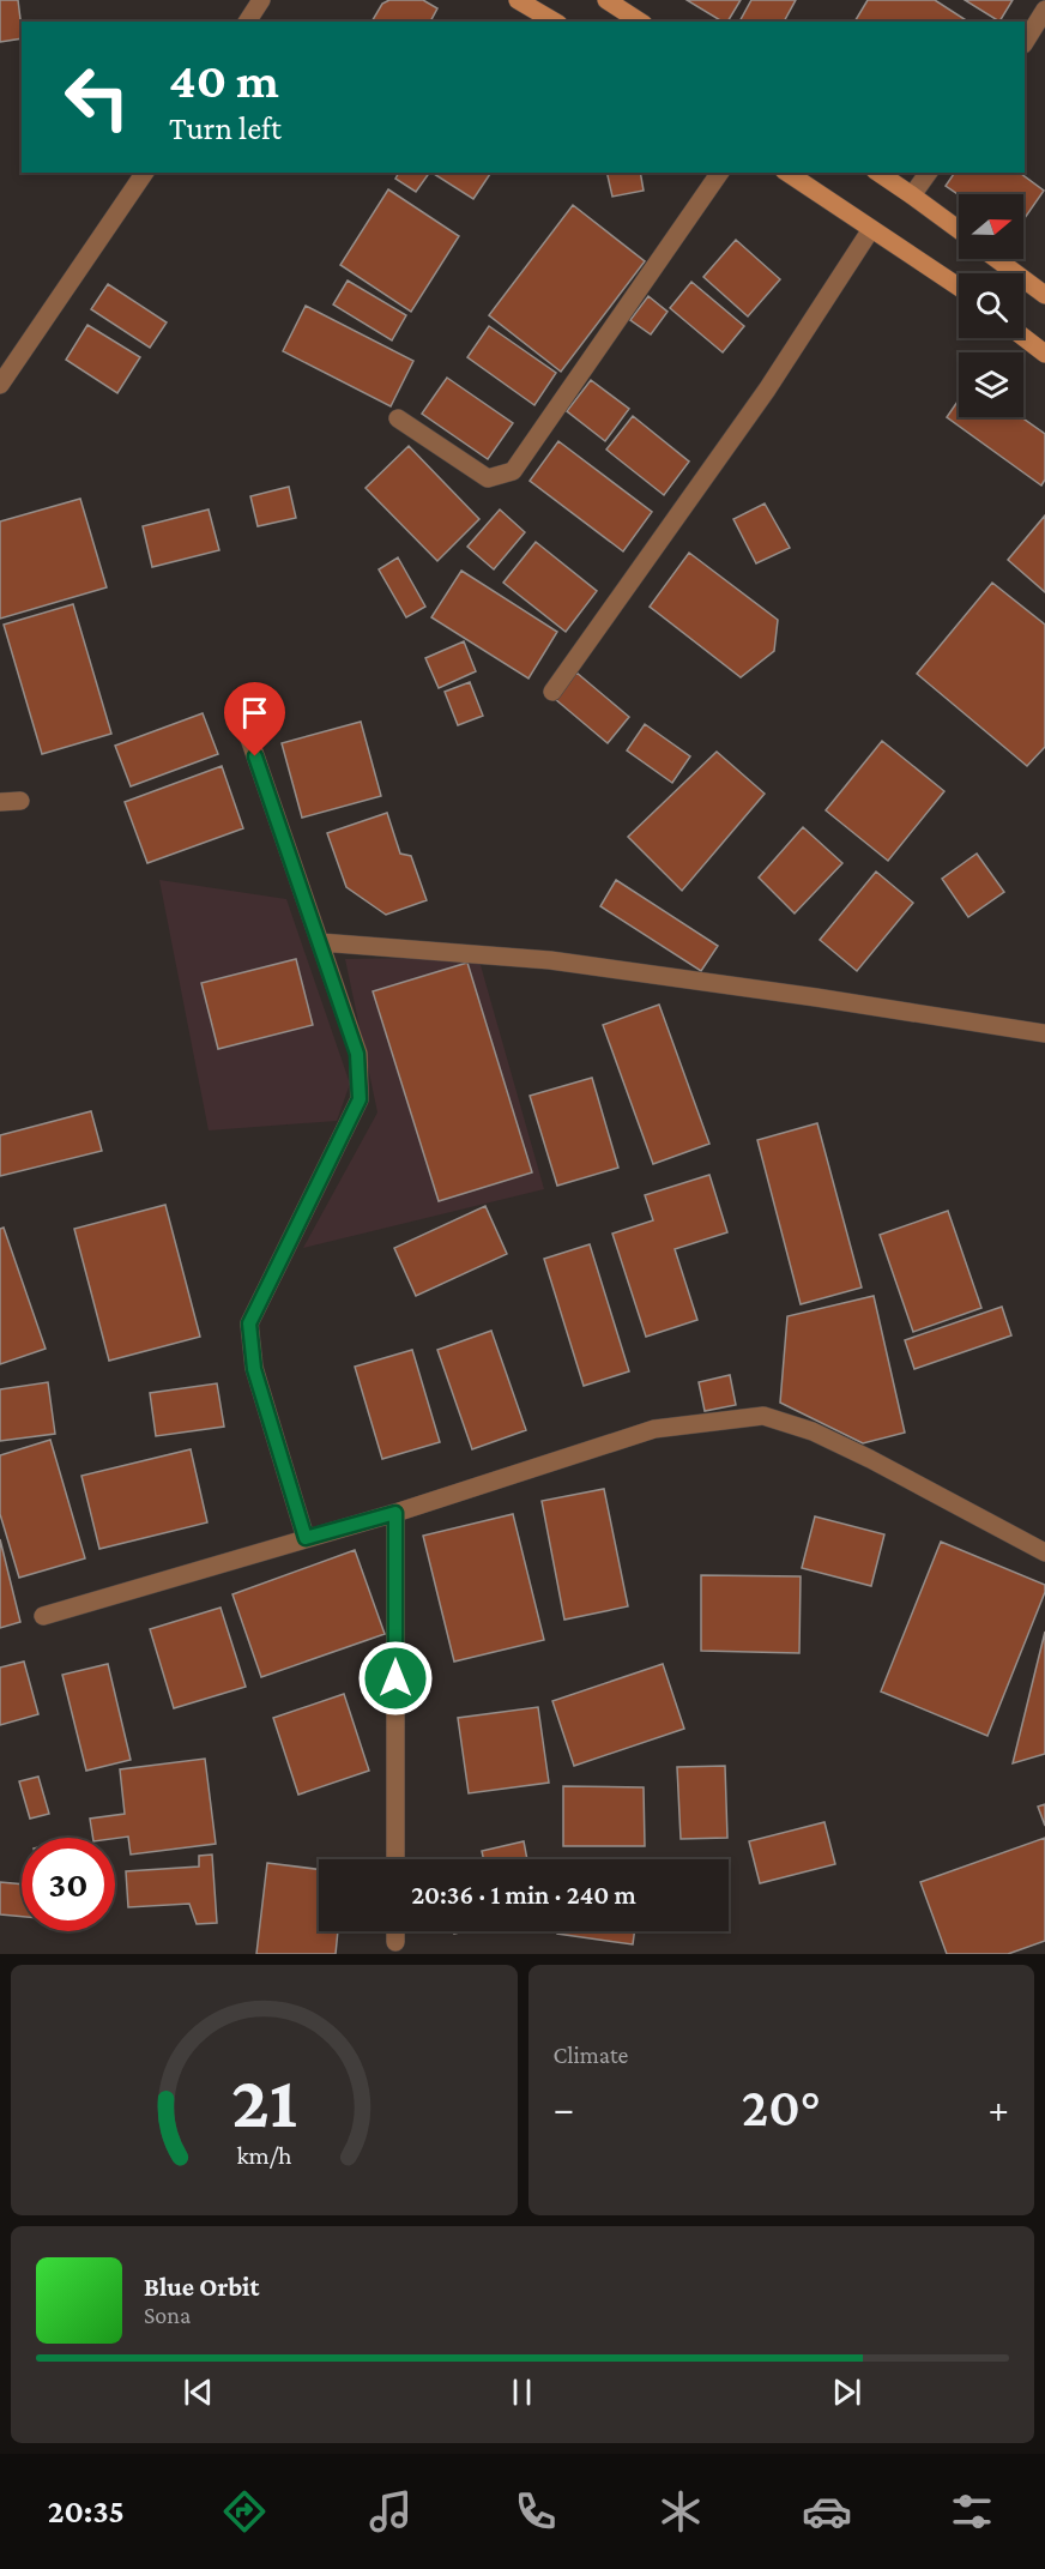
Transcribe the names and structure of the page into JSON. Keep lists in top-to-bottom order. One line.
{"north":"right","page":{"turn":["40 m","Turn left"],"limit":"30","trip":"20:36 · 1 min · 240 m","tile":"Climate","heat":["−","20°","+"],"song":["Blue Orbit","Sona"],"tabs":"20:35","gauge":["21","km/h"]}}
